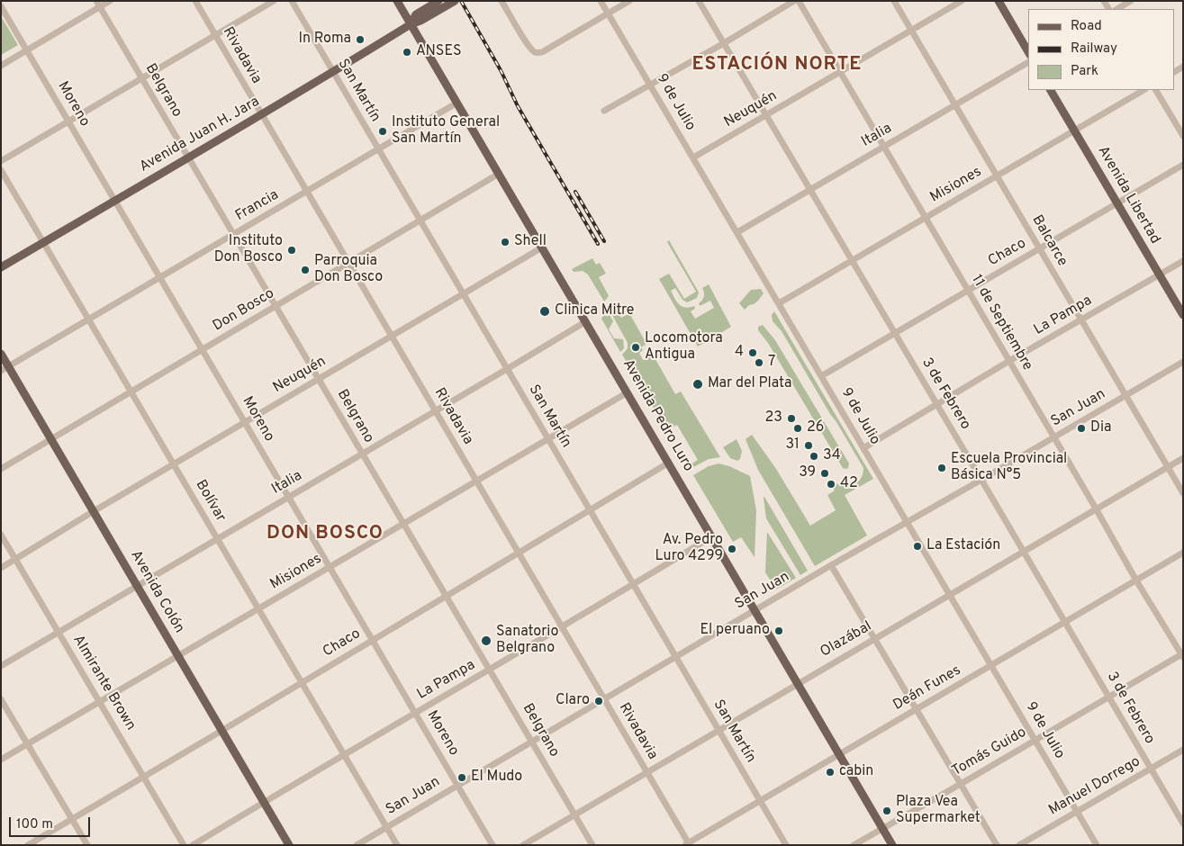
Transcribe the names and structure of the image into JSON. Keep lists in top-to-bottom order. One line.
{"streets":{"main road":["Avenida Juan H. Jara","Avenida Libertad","Avenida Pedro Luro","Avenida Colón"],"street":["Rivadavia","Belgrano","San Martín","9 de Julio","Moreno","Neuquén","Italia","Misiones","Francia","Balcarce","Chaco","Don Bosco","La Pampa","11 de Septiembre","3 de Febrero","San Juan","Bolívar","Olazábal","Almirante Brown","Deán Funes","Tomás Guido","Manuel Dorrego"]},"crossings":[["Rivadavia","Neuquén"],["Rivadavia","Avenida Juan H. Jara"],["Rivadavia","Italia"],["Rivadavia","Misiones"],["Rivadavia","Francia"],["Rivadavia","Chaco"],["Rivadavia","Don Bosco"],["Rivadavia","La Pampa"],["Rivadavia","San Juan"],["Rivadavia","Olazábal"],["Rivadavia","Deán Funes"],["Belgrano","Neuquén"],["Belgrano","Avenida Juan H. Jara"],["Belgrano","Italia"],["Belgrano","Misiones"],["Belgrano","Francia"],["Belgrano","Chaco"],["Belgrano","Don Bosco"],["Belgrano","La Pampa"],["Belgrano","San Juan"],["Belgrano","Olazábal"],["San Martín","Neuquén"],["San Martín","Avenida Juan H. Jara"],["San Martín","Italia"],["San Martín","Misiones"],["San Martín","Francia"],["San Martín","Chaco"],["San Martín","Don Bosco"],["San Martín","La Pampa"],["San Martín","San Juan"],["San Martín","Olazábal"],["San Martín","Deán Funes"],["9 de Julio","Neuquén"],["9 de Julio","Italia"],["9 de Julio","Misiones"],["9 de Julio","Chaco"],["9 de Julio","La Pampa"],["9 de Julio","San Juan"],["9 de Julio","Olazábal"],["9 de Julio","Deán Funes"],["9 de Julio","Tomás Guido"],["9 de Julio","Manuel Dorrego"],["Moreno","Neuquén"],["Moreno","Avenida Juan H. Jara"],["Moreno","Italia"],["Moreno","Misiones"],["Moreno","Francia"],["Moreno","Chaco"],["Moreno","Don Bosco"],["Moreno","La Pampa"],["Moreno","San Juan"],["Neuquén","Balcarce"],["Neuquén","11 de Septiembre"],["Neuquén","3 de Febrero"],["Neuquén","Avenida Pedro Luro"],["Neuquén","Bolívar"],["Neuquén","Avenida Colón"],["Neuquén","Almirante Brown"],["Avenida Juan H. Jara","Avenida Pedro Luro"],["Avenida Juan H. Jara","Bolívar"],["Italia","Balcarce"],["Italia","11 de Septiembre"],["Italia","3 de Febrero"],["Italia","Avenida Pedro Luro"],["Italia","Bolívar"],["Italia","Avenida Colón"],["Italia","Almirante Brown"],["Misiones","Avenida Libertad"],["Misiones","Balcarce"],["Misiones","11 de Septiembre"],["Misiones","3 de Febrero"],["Misiones","Avenida Pedro Luro"],["Misiones","Bolívar"],["Misiones","Avenida Colón"],["Misiones","Almirante Brown"],["Avenida Libertad","Chaco"],["Avenida Libertad","La Pampa"],["Francia","Avenida Pedro Luro"],["Francia","Bolívar"],["Francia","Avenida Colón"],["Balcarce","Chaco"],["Balcarce","La Pampa"],["Balcarce","San Juan"],["Balcarce","Olazábal"],["Chaco","11 de Septiembre"],["Chaco","3 de Febrero"],["Chaco","Avenida Pedro Luro"],["Chaco","Bolívar"],["Chaco","Avenida Colón"],["Chaco","Almirante Brown"],["Don Bosco","Avenida Pedro Luro"],["Don Bosco","Bolívar"],["Don Bosco","Avenida Colón"],["La Pampa","11 de Septiembre"],["La Pampa","3 de Febrero"],["La Pampa","Avenida Pedro Luro"],["La Pampa","Bolívar"],["La Pampa","Avenida Colón"],["11 de Septiembre","San Juan"],["11 de Septiembre","Olazábal"],["11 de Septiembre","Deán Funes"],["11 de Septiembre","Tomás Guido"],["3 de Febrero","San Juan"],["3 de Febrero","Olazábal"],["3 de Febrero","Deán Funes"],["3 de Febrero","Tomás Guido"],["3 de Febrero","Manuel Dorrego"],["San Juan","Avenida Pedro Luro"],["San Juan","Bolívar"],["Avenida Pedro Luro","Olazábal"],["Avenida Pedro Luro","Deán Funes"],["Avenida Pedro Luro","Tomás Guido"]],"districts":["ESTACIÓN NORTE","DON BOSCO"],"places":["In Roma","ANSES","Instituto General San Martín","Shell","Instituto Don Bosco","Parroquia Don Bosco","Clinica Mitre","Locomotora Antigua","4","7","Mar del Plata","23","26","Dia","31","34","Escuela Provincial Básica N°5","39","42","La Estación","Av. Pedro Luro 4299","El peruano","Sanatorio Belgrano","Claro","cabin","El Mudo","Plaza Vea Supermarket"],"legend":["Road","Railway","Park"],"scale_bar":"100 m"}
